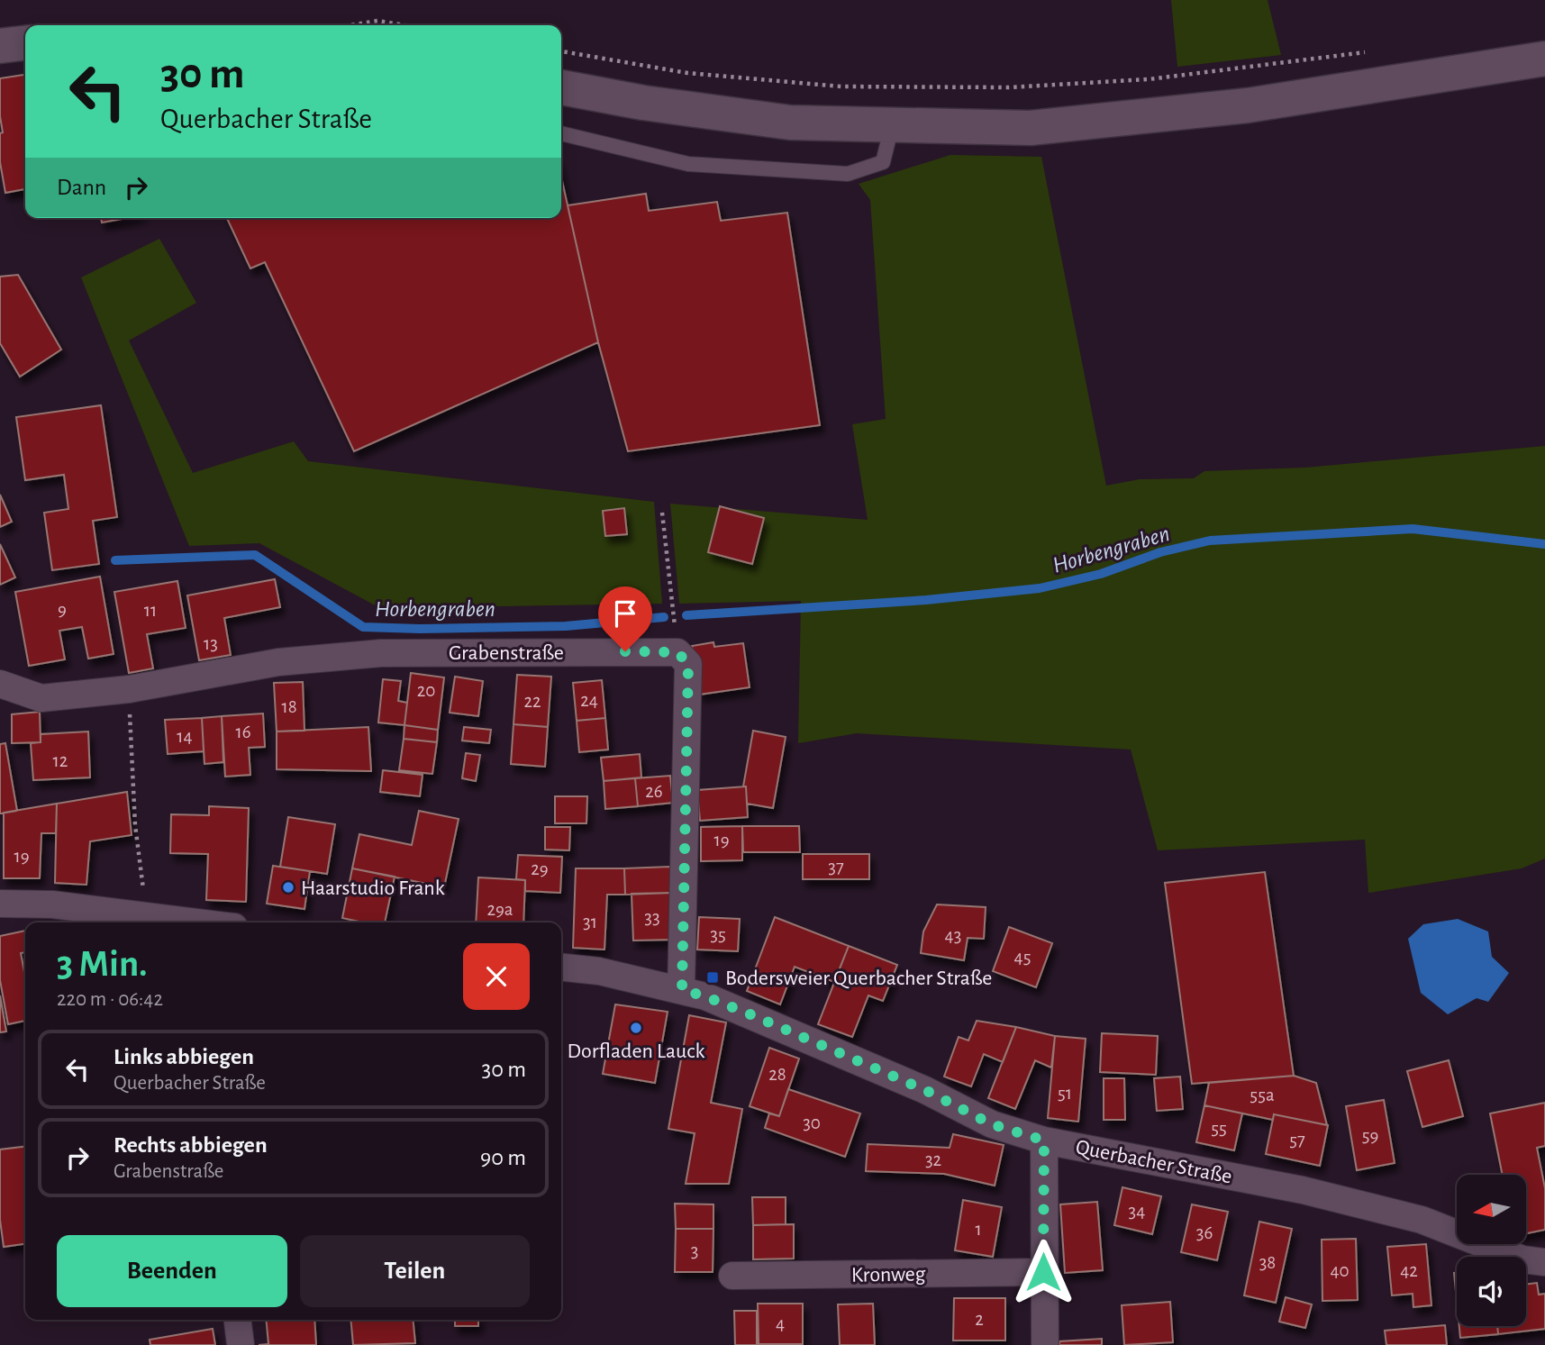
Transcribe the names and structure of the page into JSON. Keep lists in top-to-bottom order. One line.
{"streets":{"street":["Grabenstraße","Querbacher Straße","Kronweg"]},"water":["Horbengraben"],"places":{"other":["Haarstudio Frank","Dorfladen Lauck"],"transit":["Bodersweier Querbacher Straße"]},"house_numbers":["9","11","13","20","24","22","18","16","14","12","26","19","19","37","29","29a","33","31","35","43","45","28","51","55a","30","55","59","57","32","34","1","36","3","38","40","42","2","4"],"north":"left","page":{"turn":["30 m","Querbacher Straße"],"then":"Dann","heading":["3 Min.","220 m · 06:42"],"list":[{"name":"Links abbiegen","note":"Querbacher Straße","value":"30 m"},{"name":"Rechts abbiegen","note":"Grabenstraße","value":"90 m"}],"buttons":["Beenden","Teilen"]}}
